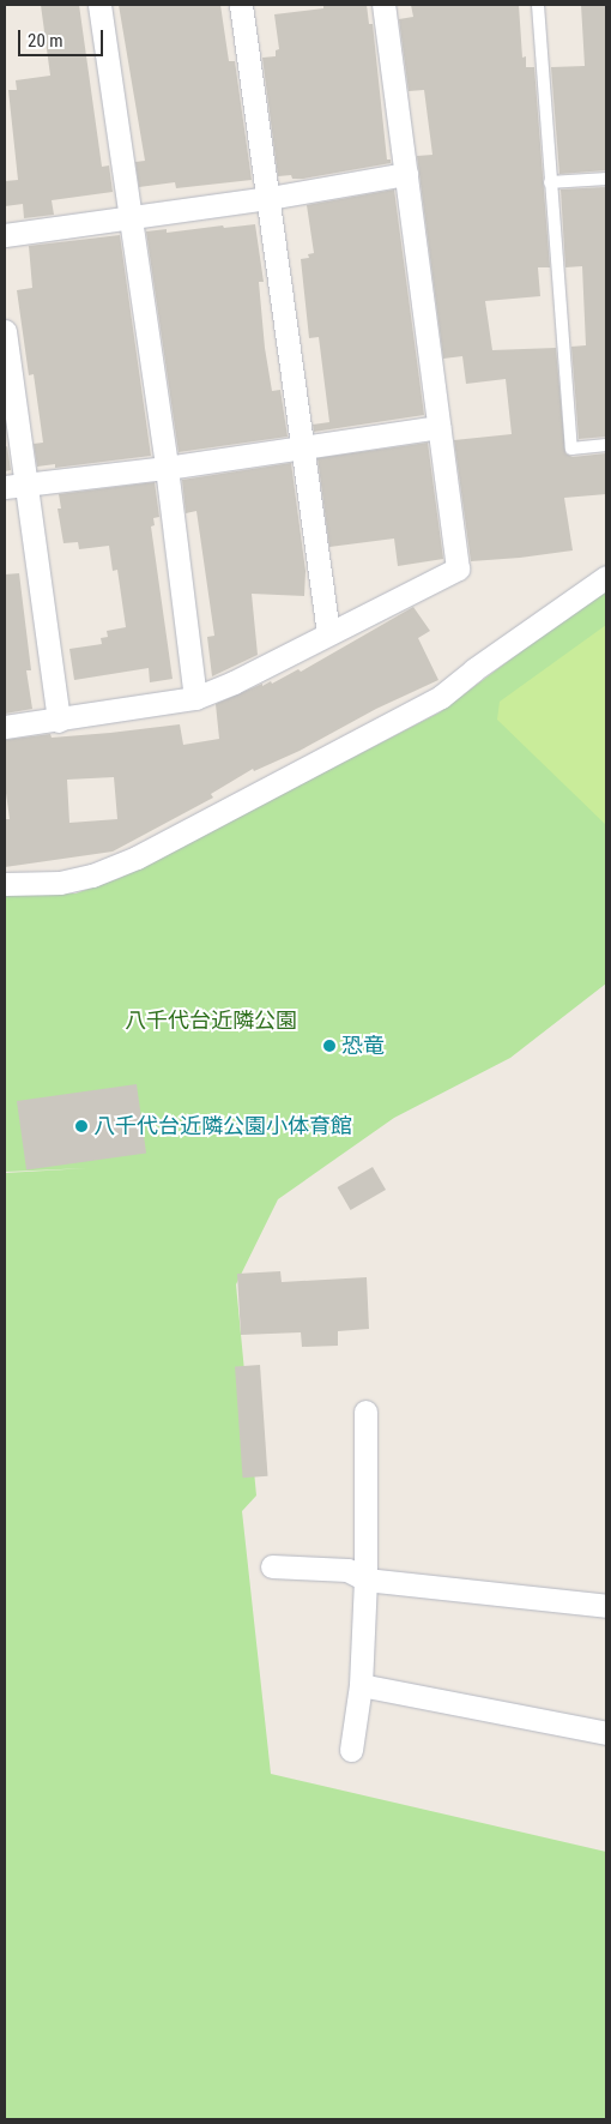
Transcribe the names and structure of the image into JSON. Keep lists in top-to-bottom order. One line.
{"parks":["八千代台近隣公園"],"places":["恐竜","八千代台近隣公園小体育館"],"scale_bar":"20 m"}
